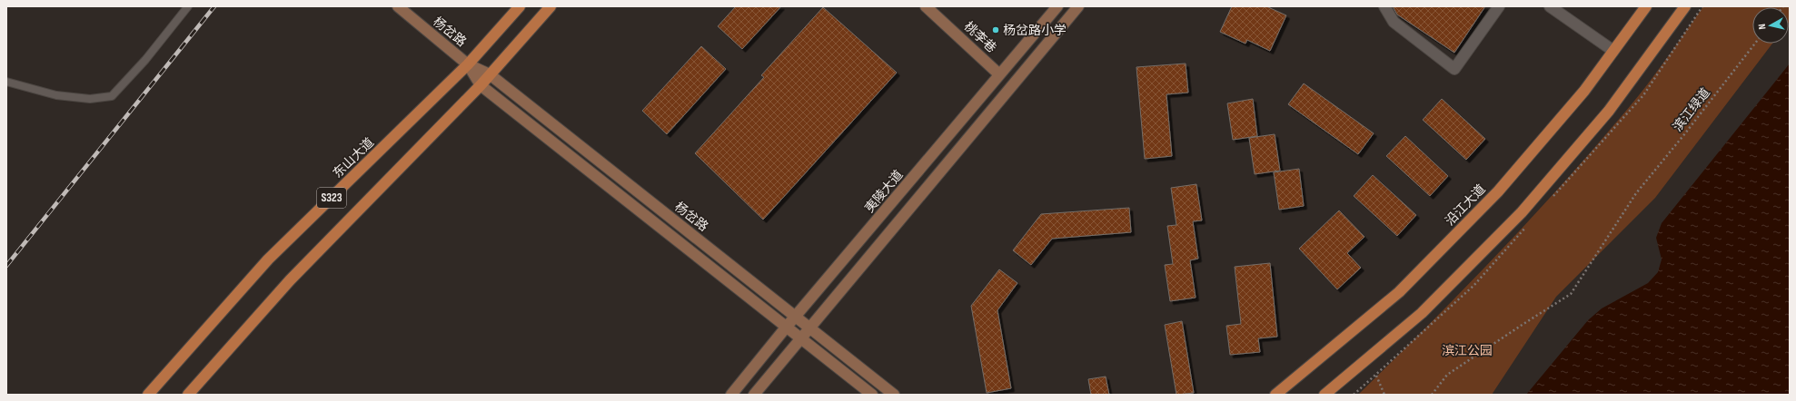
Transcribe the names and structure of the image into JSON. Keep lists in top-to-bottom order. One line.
{"streets":{"main road":["杨岔路","桃李巷","东山大道","夷陵大道","S323","沿江大道"],"path":["滨江绿道"]},"crossings":[["杨岔路","东山大道"],["杨岔路","夷陵大道"],["桃李巷","夷陵大道"]],"parks":["滨江公园"],"places":["杨岔路小学"],"north":"left"}
